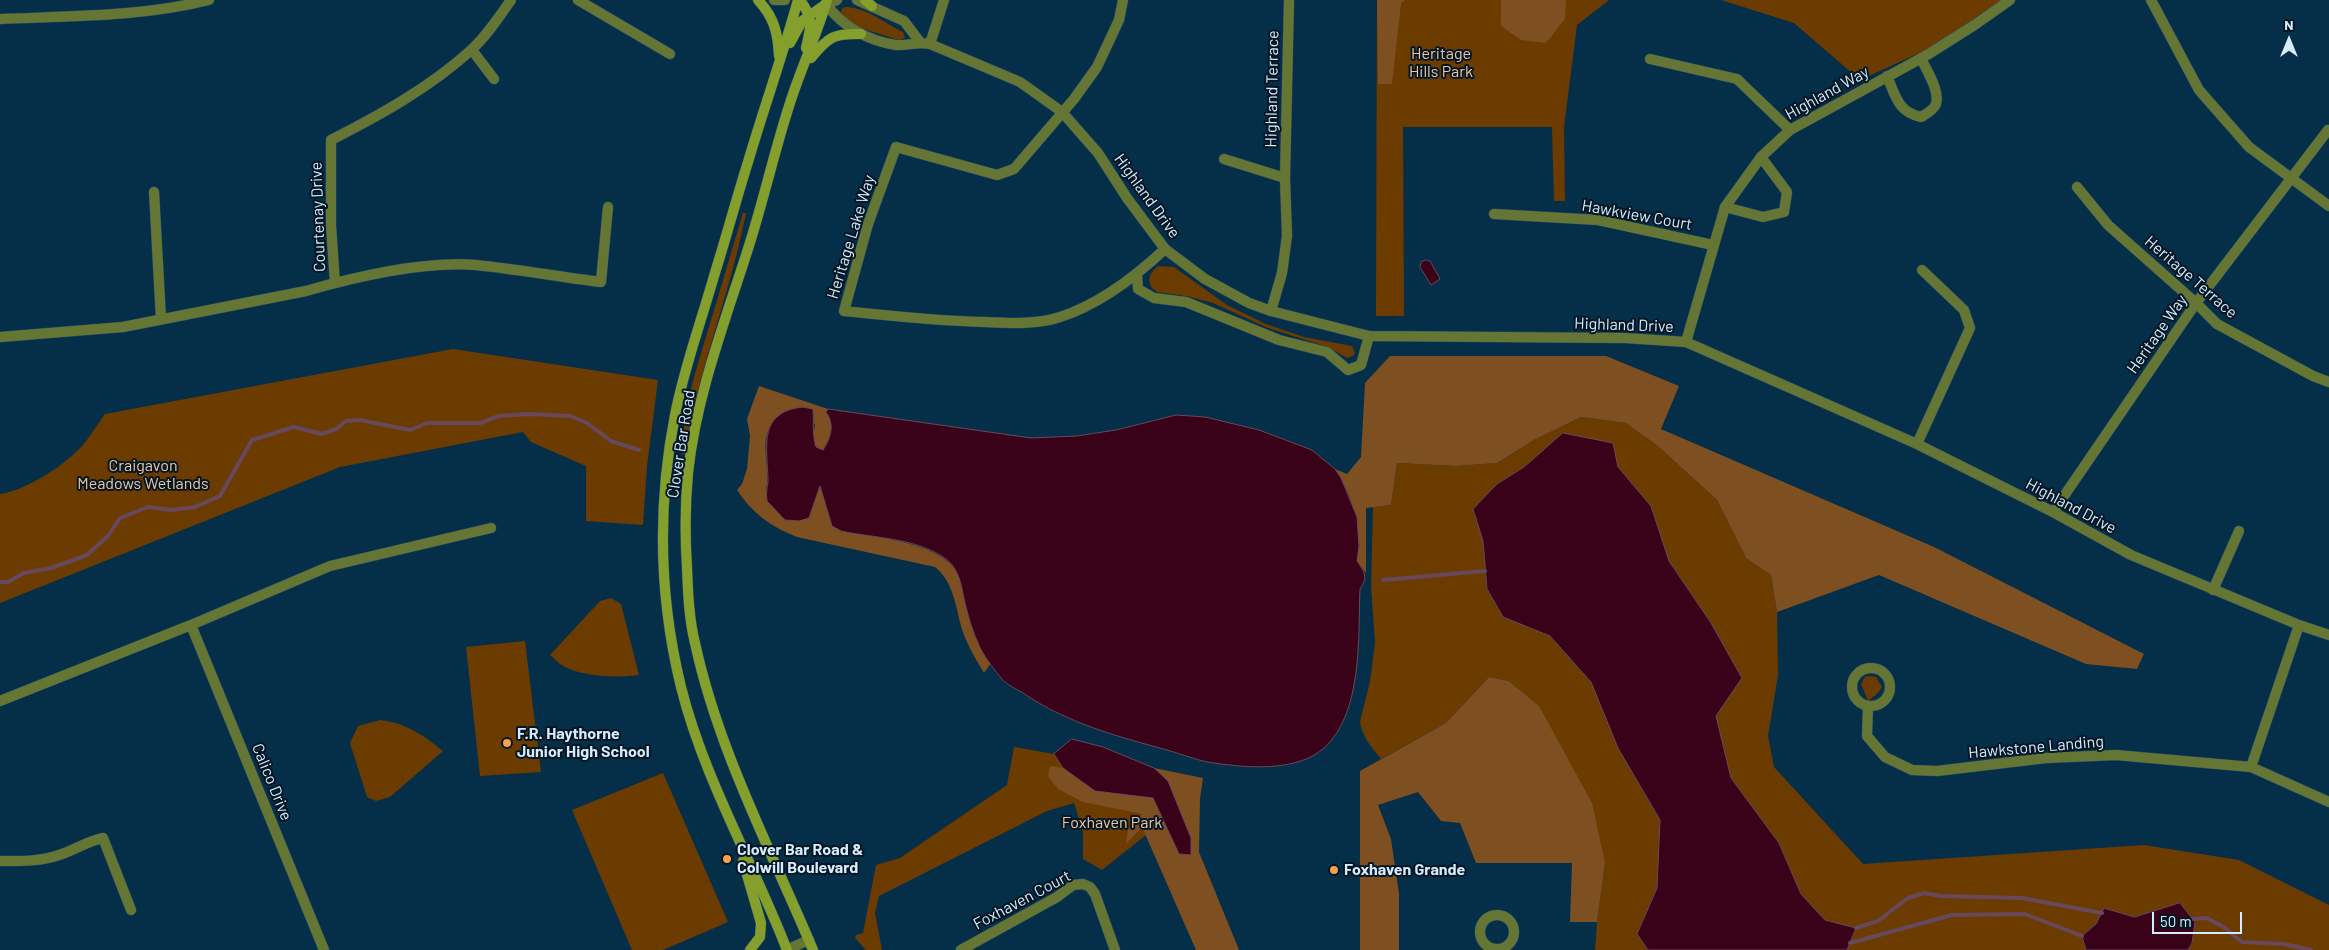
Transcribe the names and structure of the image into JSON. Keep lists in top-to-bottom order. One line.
{"streets":{"main road":["Clover Bar Road"],"street":["Highland Terrace","Highland Way","Highland Drive","Hawkview Court","Courtenay Drive","Heritage Lake Way","Heritage Terrace","Heritage Way","Hawkstone Landing","Calico Drive","Foxhaven Court"]},"crossings":[["Highland Terrace","Highland Drive"],["Highland Way","Highland Drive"],["Highland Way","Hawkview Court"],["Highland Drive","Heritage Lake Way"],["Highland Drive","Heritage Way"],["Highland Drive","Clover Bar Road"],["Heritage Terrace","Heritage Way"]],"parks":["Heritage Hills Park","Craigavon Meadows Wetlands","Foxhaven Park"],"places":["F.R. Haythorne Junior High School","Clover Bar Road & Colwill Boulevard","Foxhaven Grande"],"scale_bar":"50 m","north":"top"}
